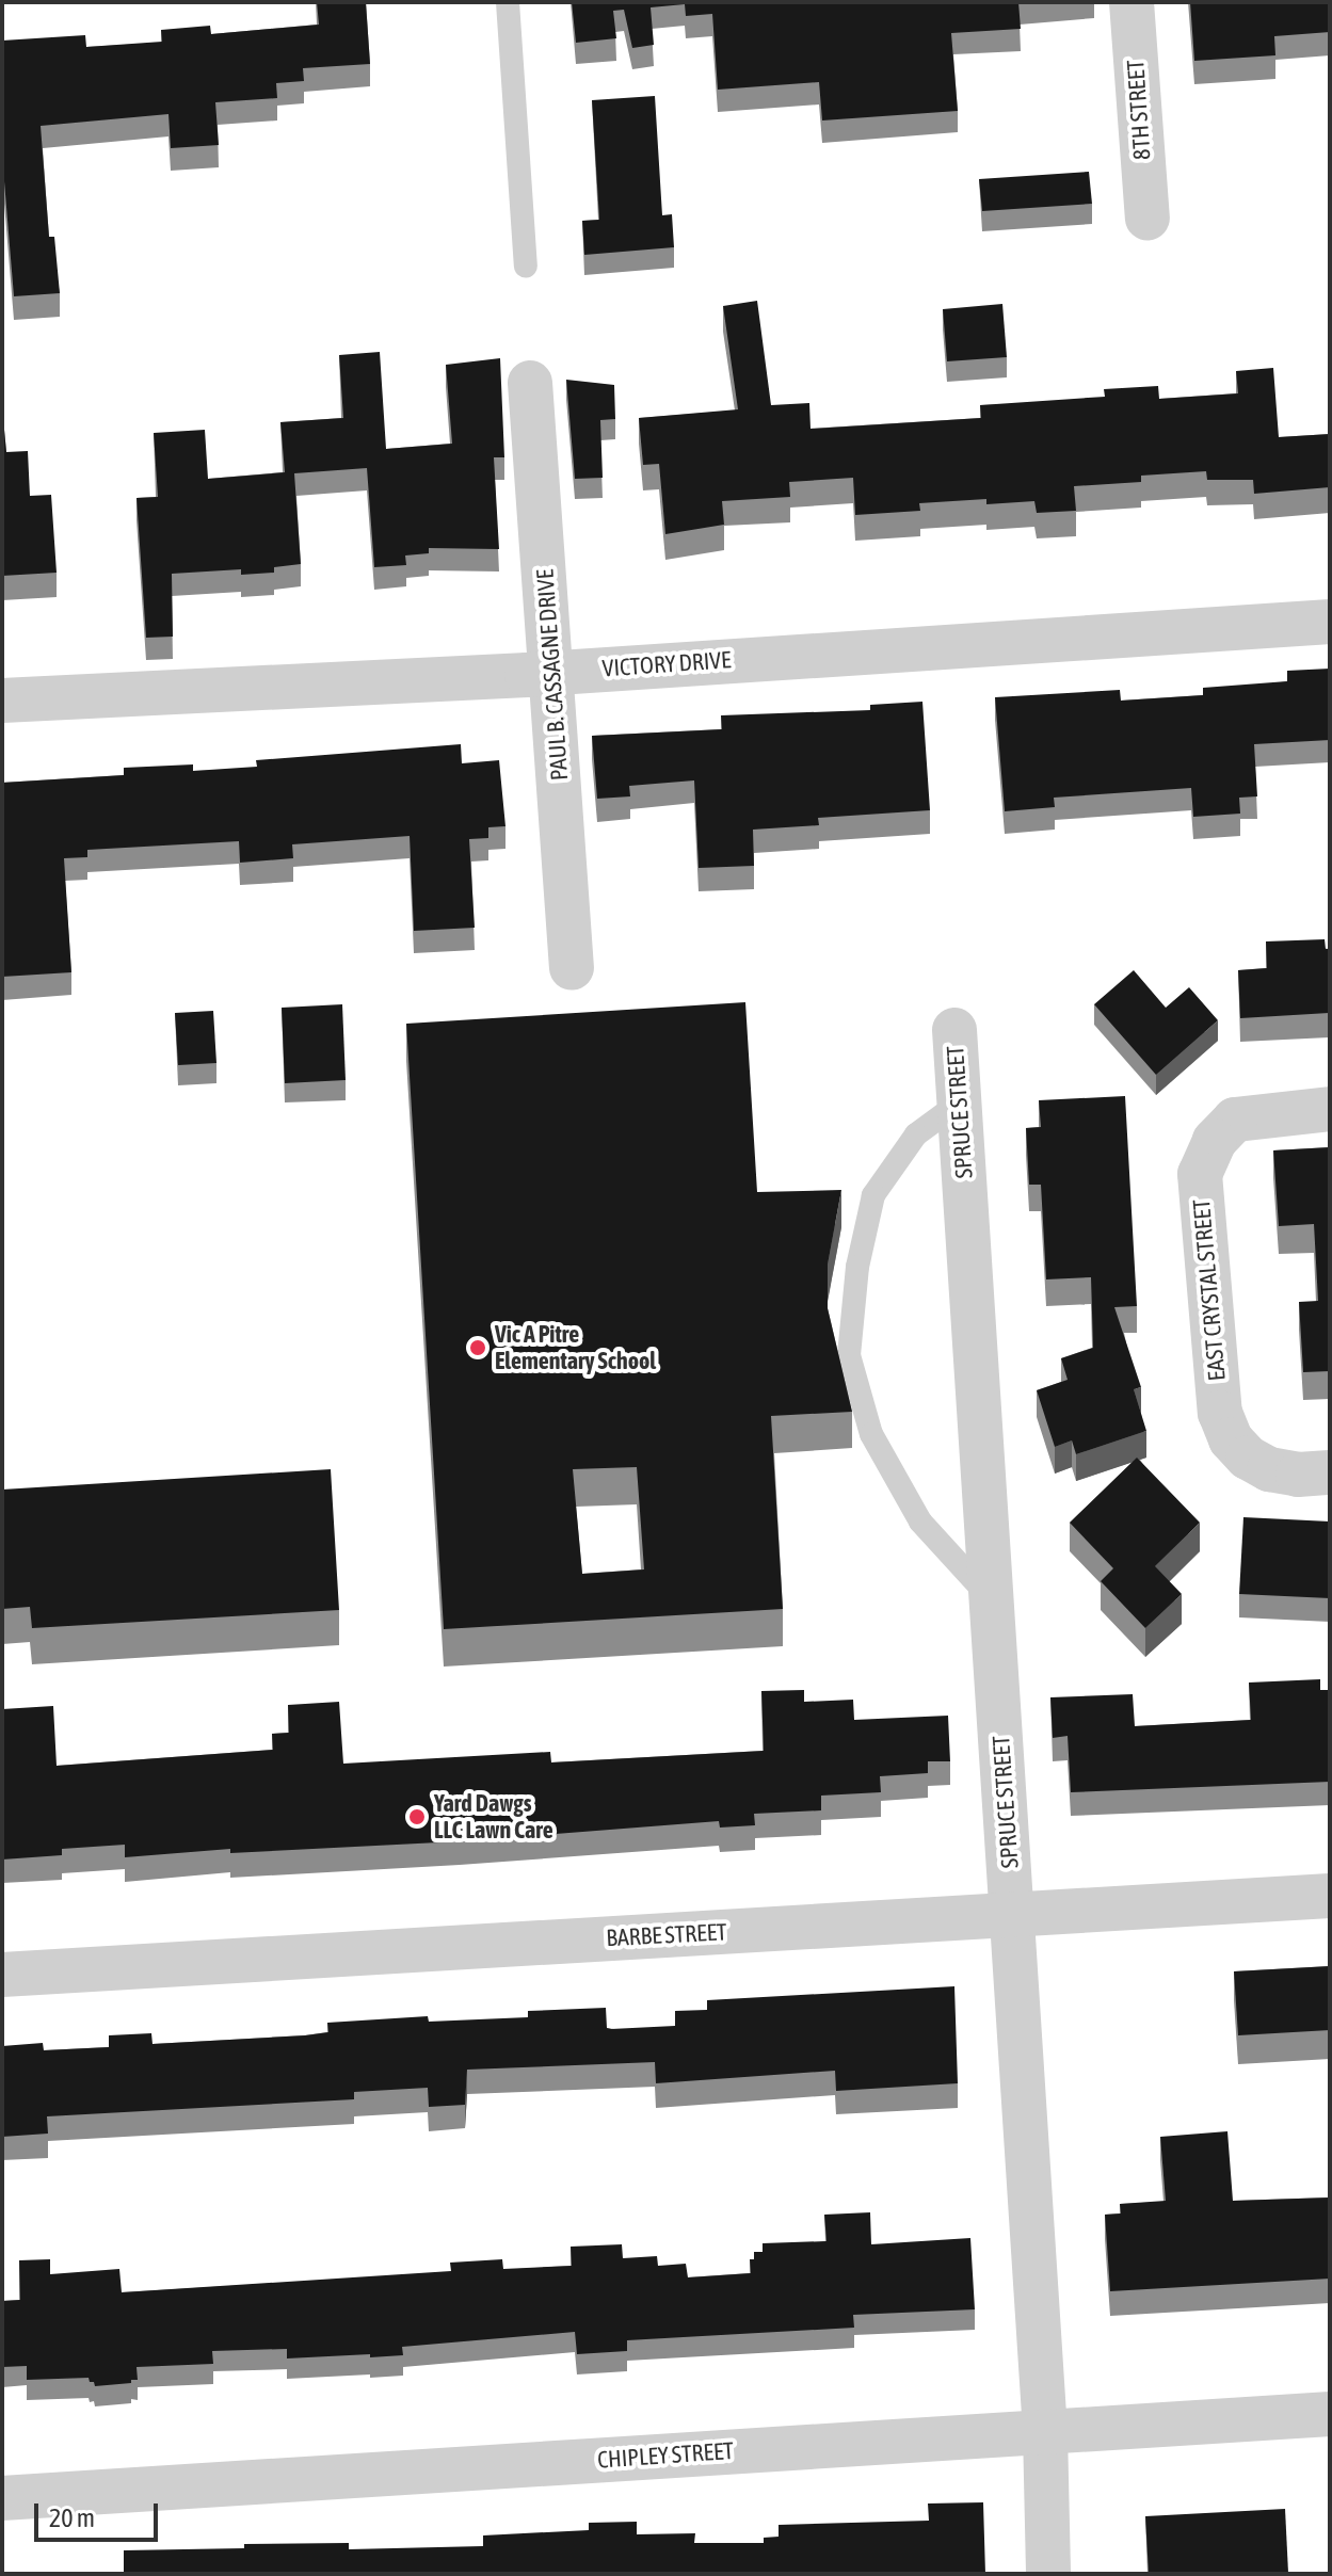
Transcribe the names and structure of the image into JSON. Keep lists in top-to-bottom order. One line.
{"streets":{"street":["8TH STREET","VICTORY DRIVE","PAUL B. CASSAGNE DRIVE","SPRUCE STREET","EAST CRYSTAL STREET","BARBE STREET","CHIPLEY STREET"]},"crossings":[["VICTORY DRIVE","PAUL B. CASSAGNE DRIVE"],["SPRUCE STREET","BARBE STREET"],["SPRUCE STREET","CHIPLEY STREET"]],"places":["Vic A Pitre Elementary School","Yard Dawgs LLC Lawn Care"],"scale_bar":"20 m"}
